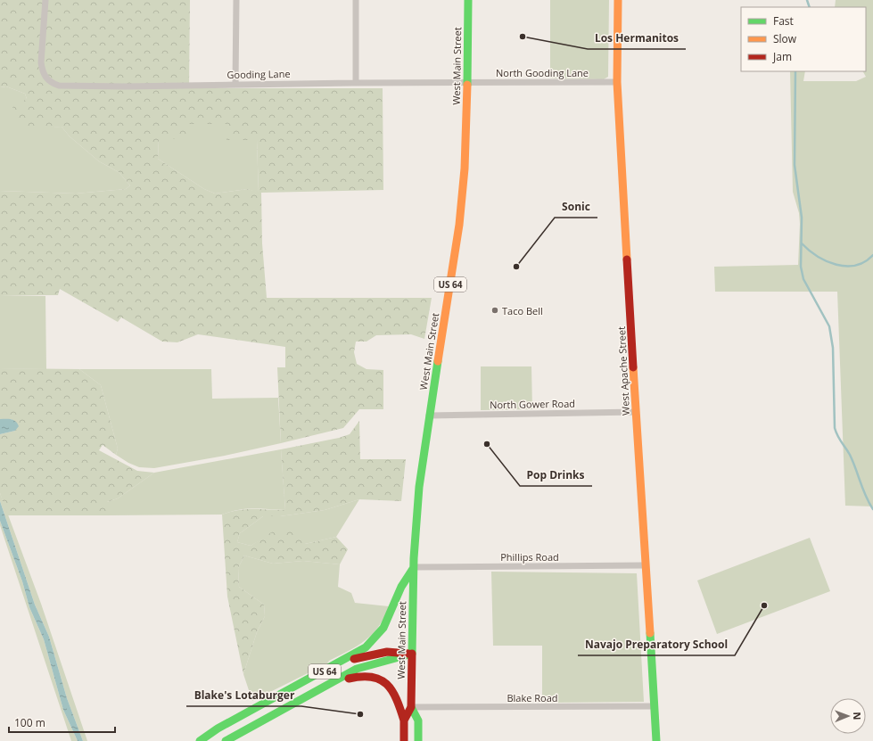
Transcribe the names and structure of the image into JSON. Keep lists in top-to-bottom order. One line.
{"streets":{"main road":["West Main Street","US 64","West Apache Street"],"street":["North Gooding Lane","Gooding Lane","North Gower Road","Phillips Road","Blake Road"]},"crossings":[["West Main Street","North Gooding Lane"],["West Main Street","Gooding Lane"],["West Main Street","US 64"],["West Main Street","North Gower Road"],["West Main Street","Phillips Road"],["West Main Street","Blake Road"],["North Gooding Lane","Gooding Lane"],["North Gooding Lane","West Apache Street"],["US 64","Phillips Road"],["West Apache Street","North Gower Road"],["West Apache Street","Phillips Road"],["West Apache Street","Blake Road"]],"places":["Los Hermanitos","Sonic","Taco Bell","Pop Drinks","Navajo Preparatory School","Blake's Lotaburger"],"legend":["Fast","Slow","Jam"],"scale_bar":"100 m","north":"right"}
